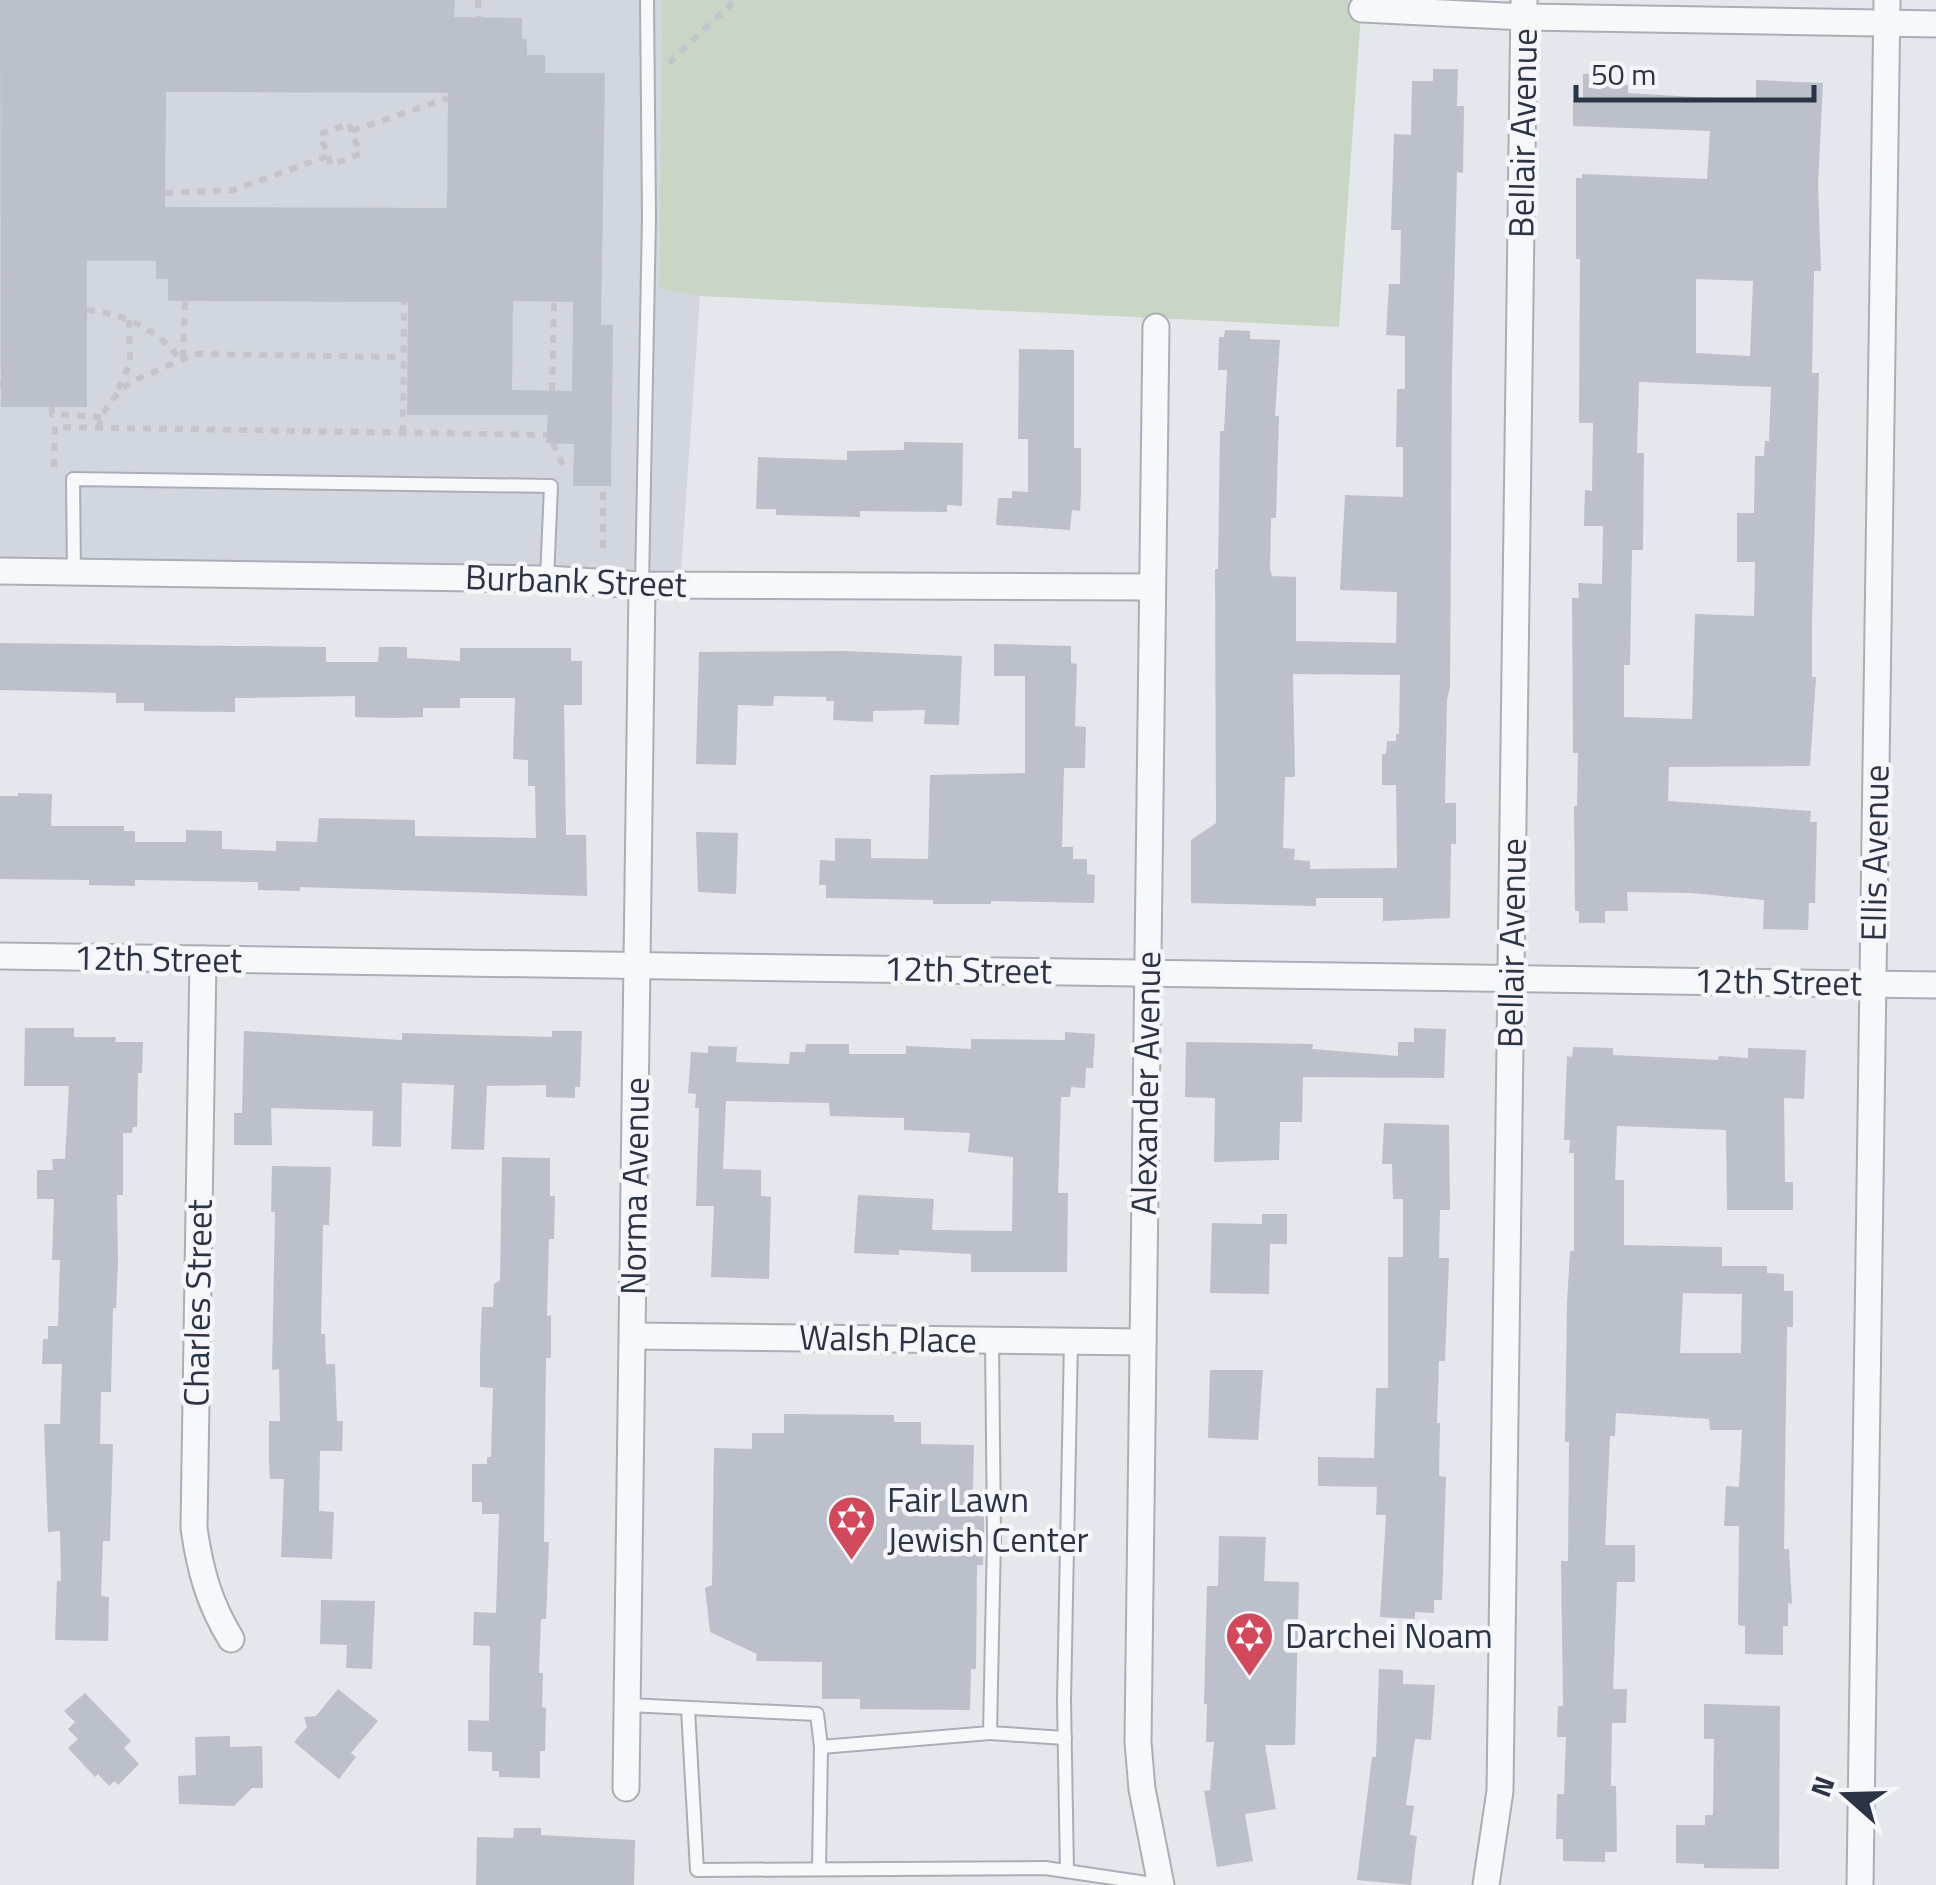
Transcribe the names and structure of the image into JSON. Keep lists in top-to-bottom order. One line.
{"streets":{"street":["Bellair Avenue","Burbank Street","Ellis Avenue","12th Street","Alexander Avenue","Norma Avenue","Charles Street","Walsh Place"]},"crossings":[["Bellair Avenue","12th Street"],["Burbank Street","Alexander Avenue"],["Burbank Street","Norma Avenue"],["Ellis Avenue","12th Street"],["12th Street","Alexander Avenue"],["12th Street","Norma Avenue"],["12th Street","Charles Street"],["Alexander Avenue","Walsh Place"],["Norma Avenue","Walsh Place"]],"places":{"synagogue":["Fair Lawn Jewish Center","Darchei Noam"]},"scale_bar":"50 m","north":"left"}
